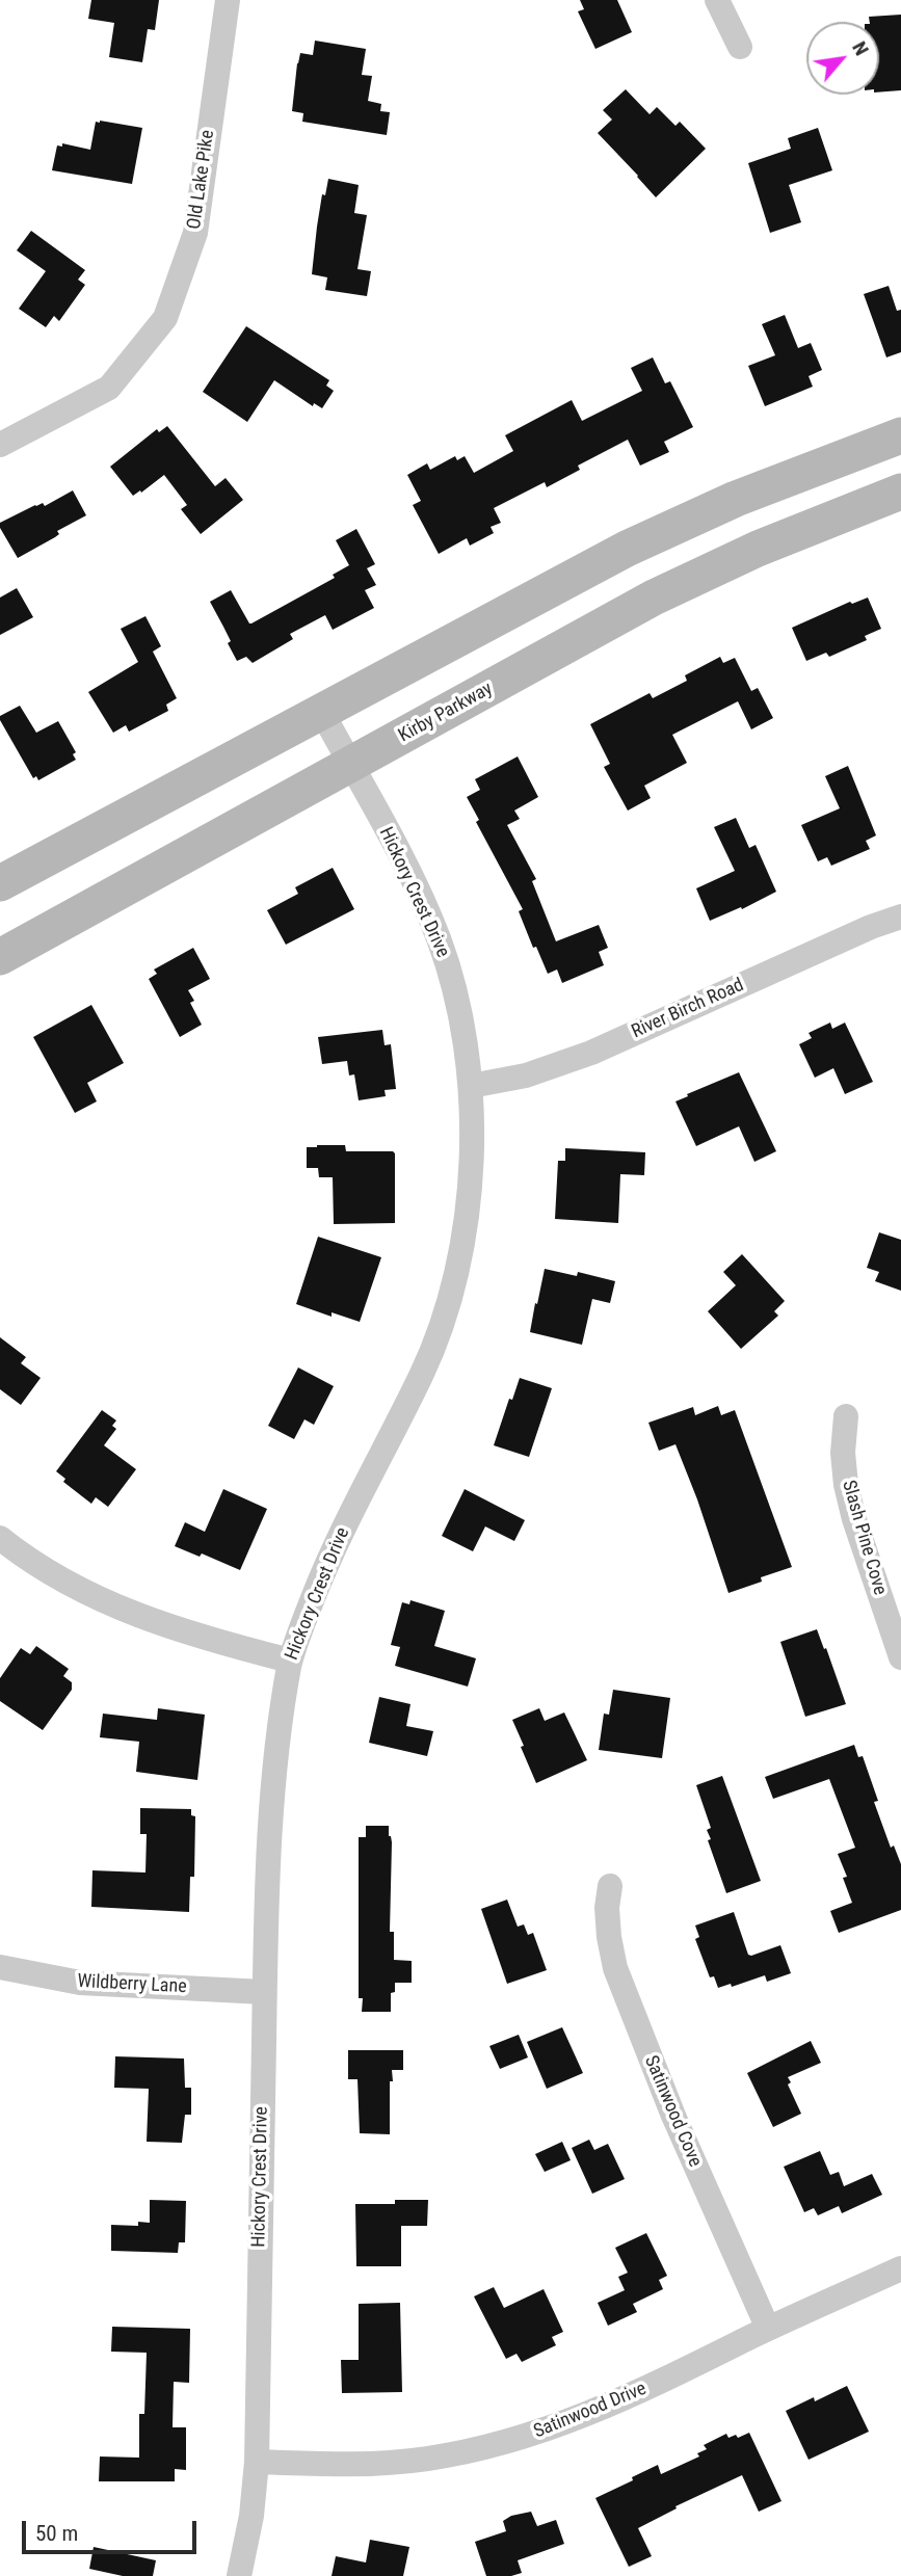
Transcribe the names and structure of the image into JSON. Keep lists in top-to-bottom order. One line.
{"streets":{"main road":["Kirby Parkway"],"street":["Old Lake Pike","Hickory Crest Drive","River Birch Road","Slash Pine Cove","Wildberry Lane","Satinwood Cove","Satinwood Drive"]},"crossings":[["Kirby Parkway","Hickory Crest Drive"],["Hickory Crest Drive","River Birch Road"],["Hickory Crest Drive","Wildberry Lane"],["Hickory Crest Drive","Satinwood Drive"],["Satinwood Cove","Satinwood Drive"]],"scale_bar":"50 m","north":"top right"}
